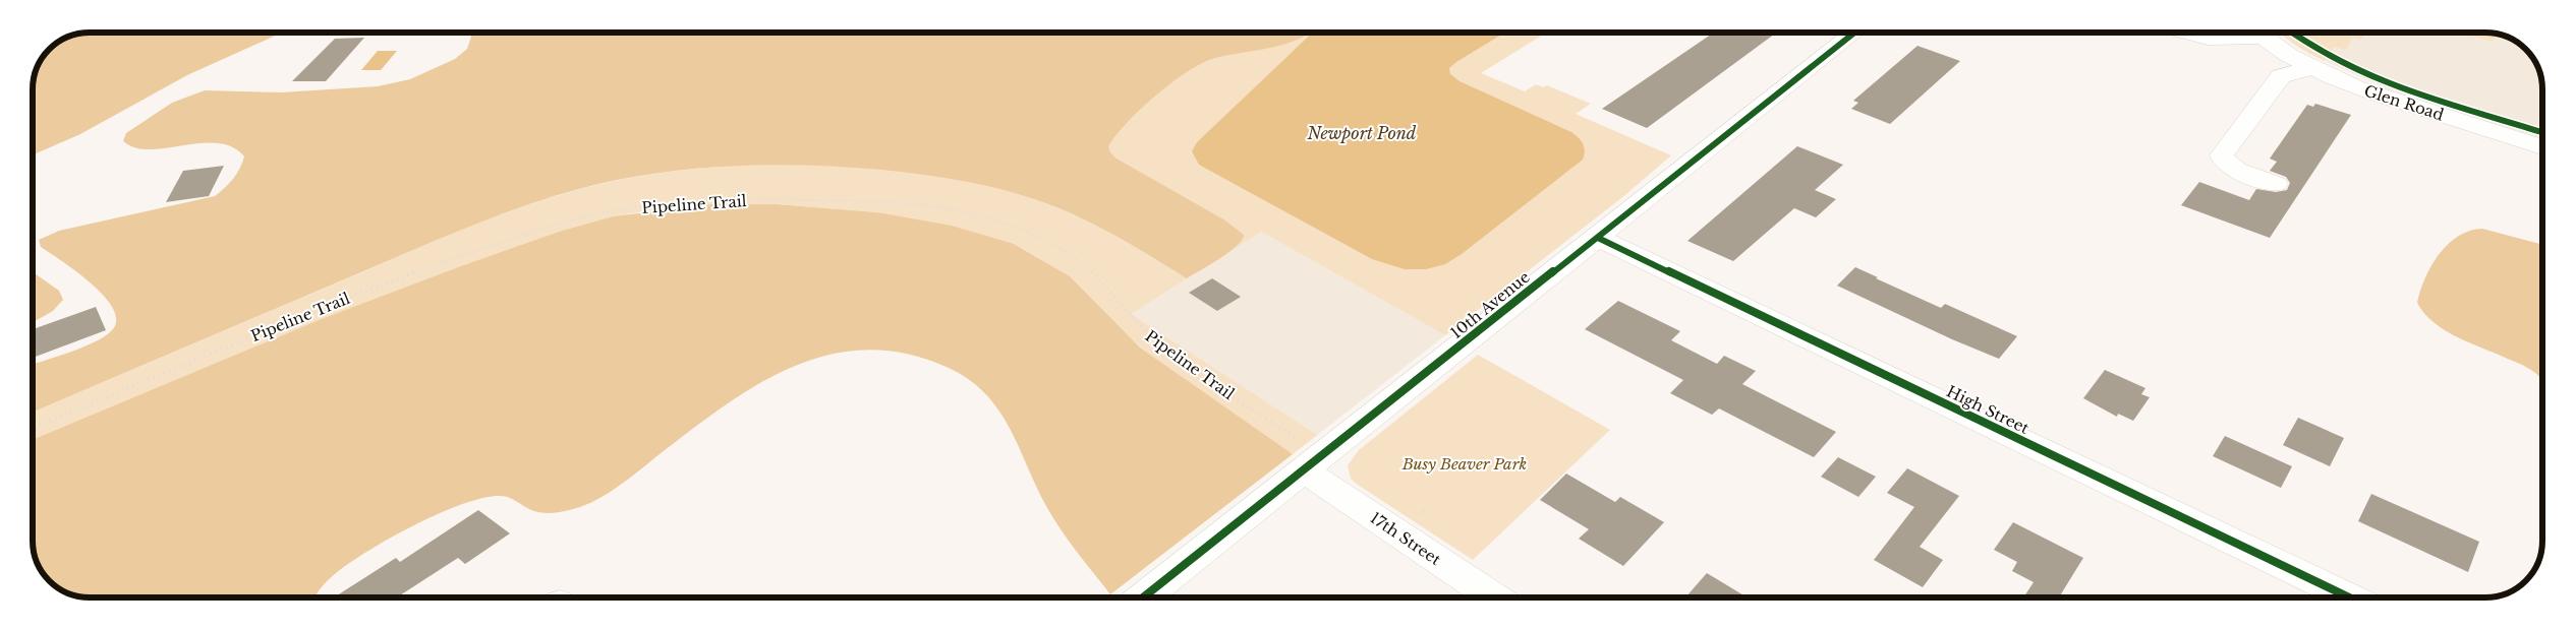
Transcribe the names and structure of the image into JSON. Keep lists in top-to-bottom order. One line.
{"streets":{"street":["Glen Road","10th Avenue","High Street","17th Street"],"path":["Pipeline Trail"]},"crossings":[["Pipeline Trail","10th Avenue"],["Pipeline Trail","17th Street"],["10th Avenue","High Street"],["10th Avenue","17th Street"]],"water":["Newport Pond"],"parks":["Busy Beaver Park"]}
